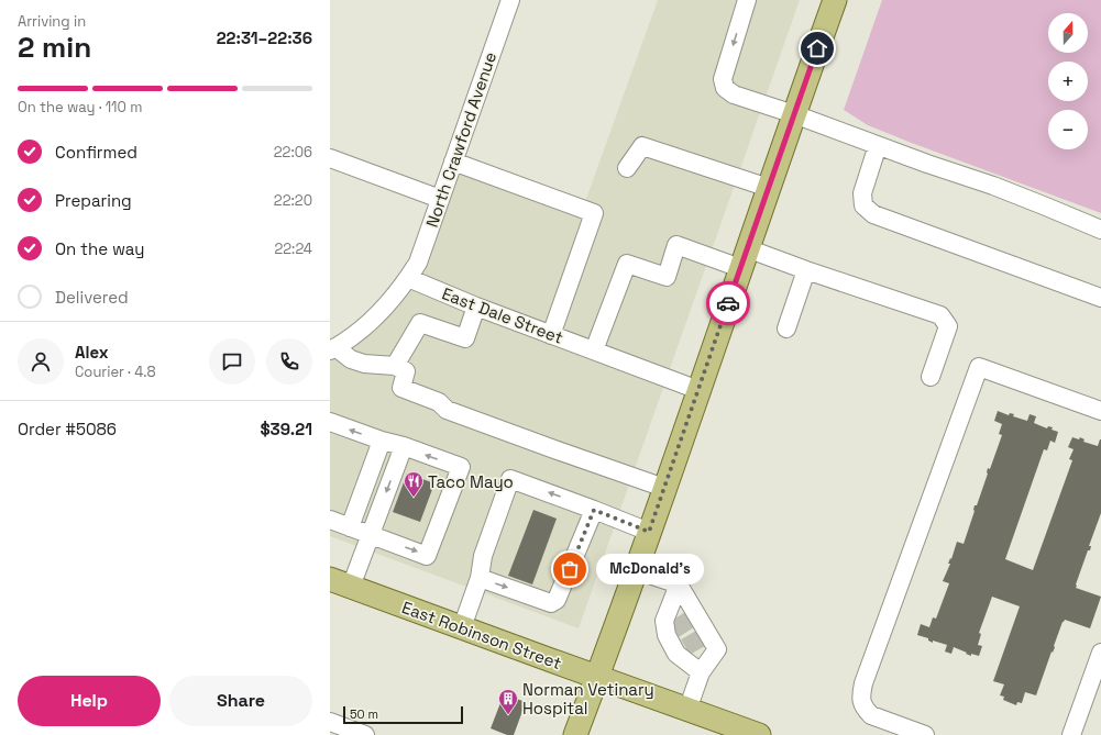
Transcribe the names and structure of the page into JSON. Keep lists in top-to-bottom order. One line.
{"streets":{"main road":["East Robinson Street"],"street":["North Crawford Avenue","East Dale Street"]},"crossings":[["North Crawford Avenue","East Dale Street"]],"places":{"restaurant":["Taco Mayo"],"other":["McDonald's"],"building":["Norman Vetinary Hospital"]},"scale_bar":"50 m","north":"top","page":{"heading":["2 min","Arriving in","22:31–22:36"],"panel":["Alex","Courier · 4.8","Order #5086","$39.21"],"map_buttons":["+","−"],"bar":"On the way · 110 m","list":[["Confirmed","22:06"],["Preparing","22:20"],["On the way","22:24"],"Delivered"],"bubble":"McDonald's","buttons":["Help","Share"],"scale":"50 m"}}
